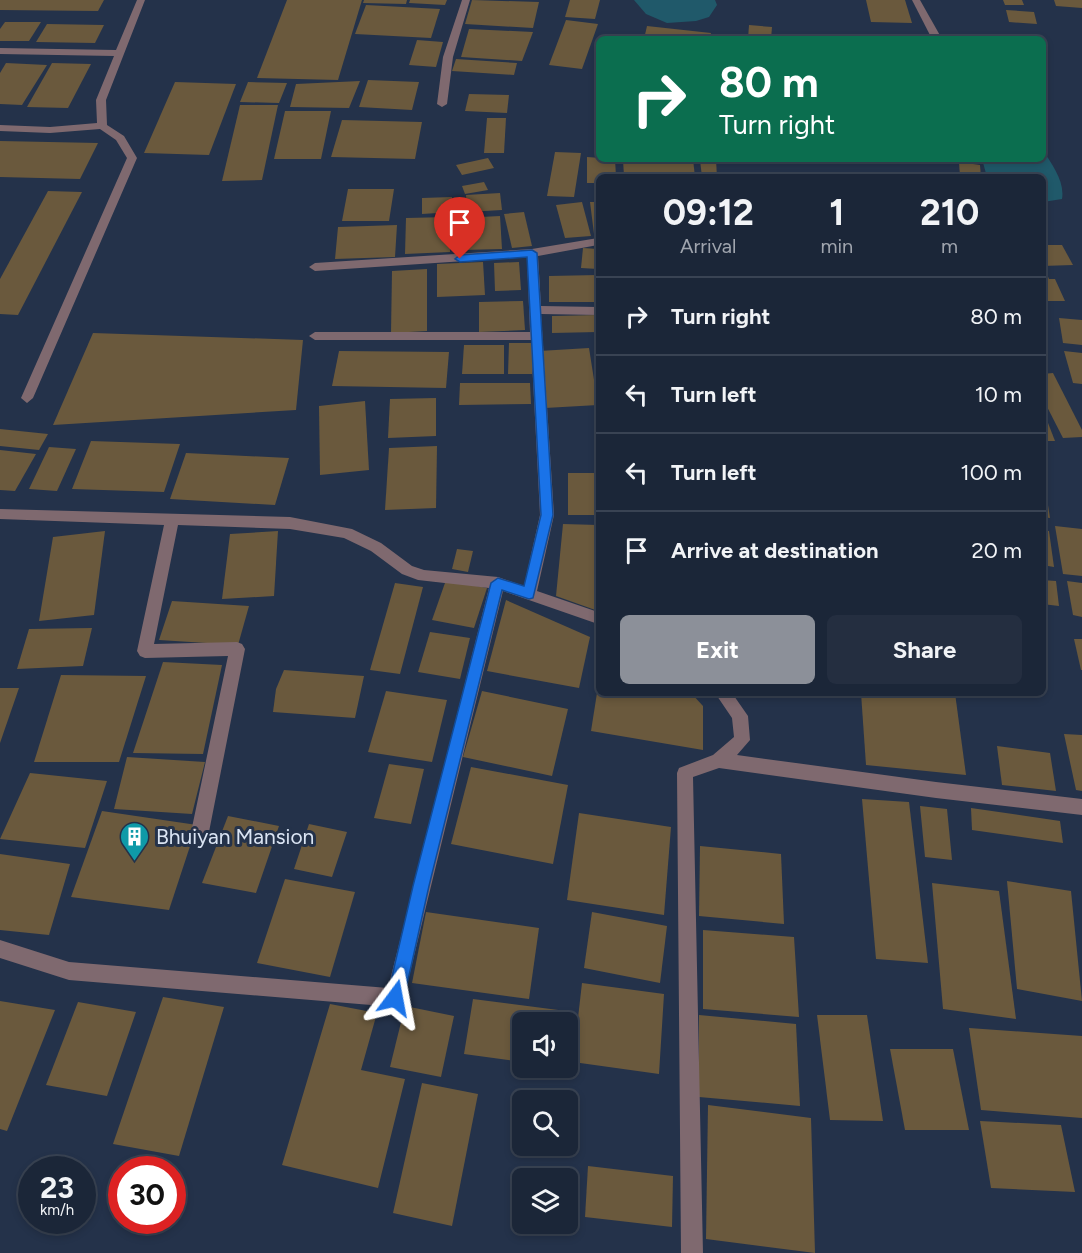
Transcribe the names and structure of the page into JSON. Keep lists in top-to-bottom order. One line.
{"places":{"building":["Bhuiyan Mansion"]},"page":{"turn":["80 m","Turn right"],"eta":["09:12","Arrival","1","min","210","m"],"list":[{"name":"Turn right","value":"80 m"},{"name":"Turn left","value":"10 m"},{"name":"Turn left","value":"100 m"},{"name":"Arrive at destination","value":"20 m"}],"buttons":["Exit","Share"],"speed":"23 km/h","limit":"30"}}
